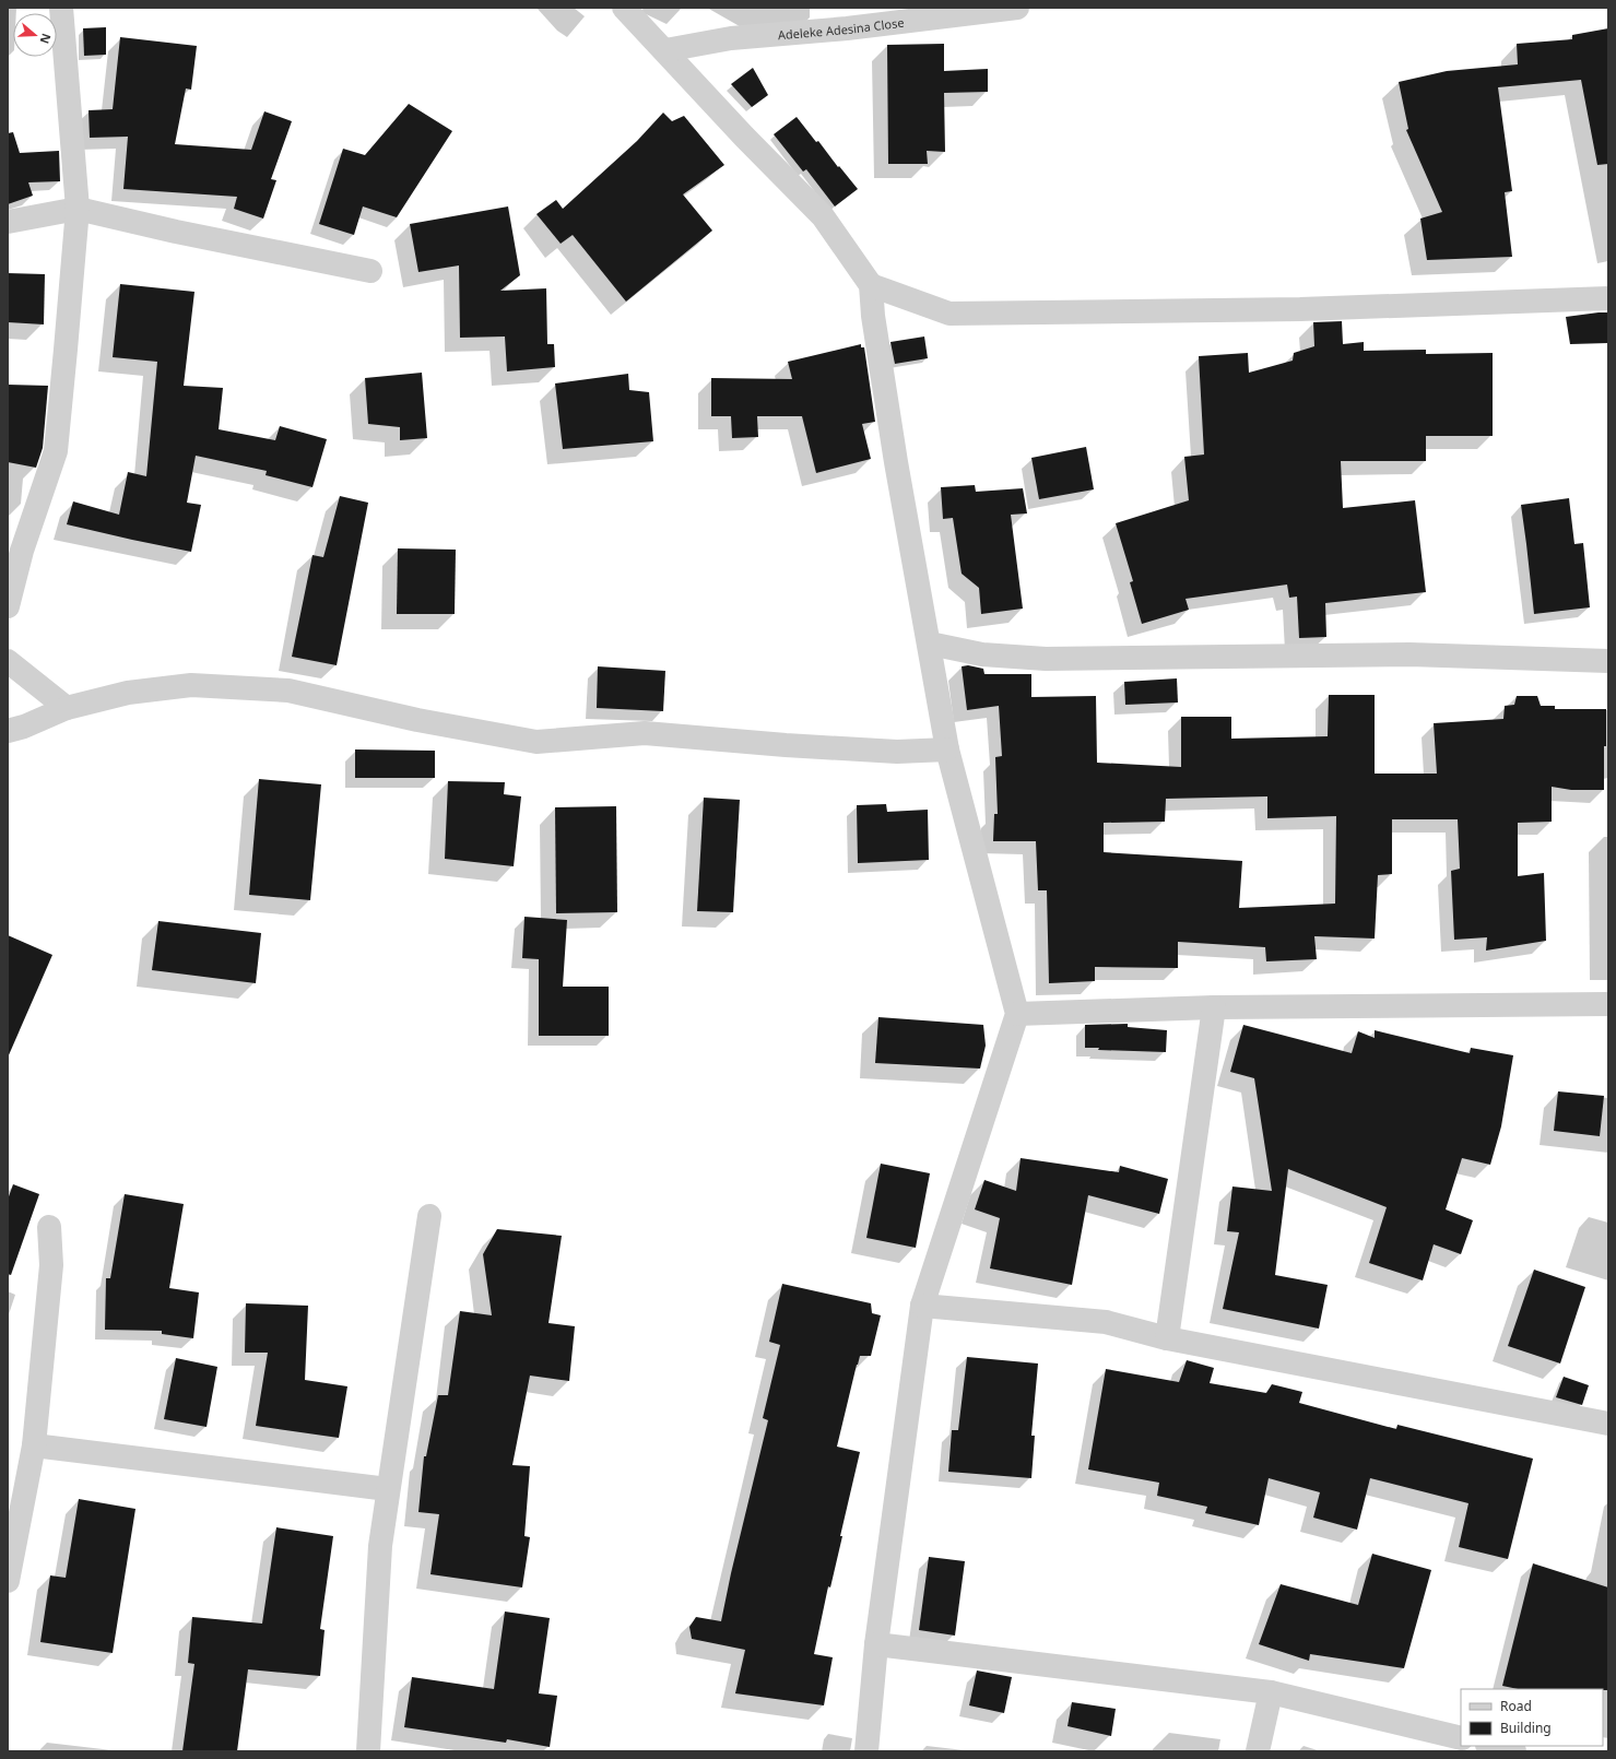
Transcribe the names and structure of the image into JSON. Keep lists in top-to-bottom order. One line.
{"streets":{"street":["Adeleke Adesina Close"]},"legend":["Road","Building"],"north":"right"}
